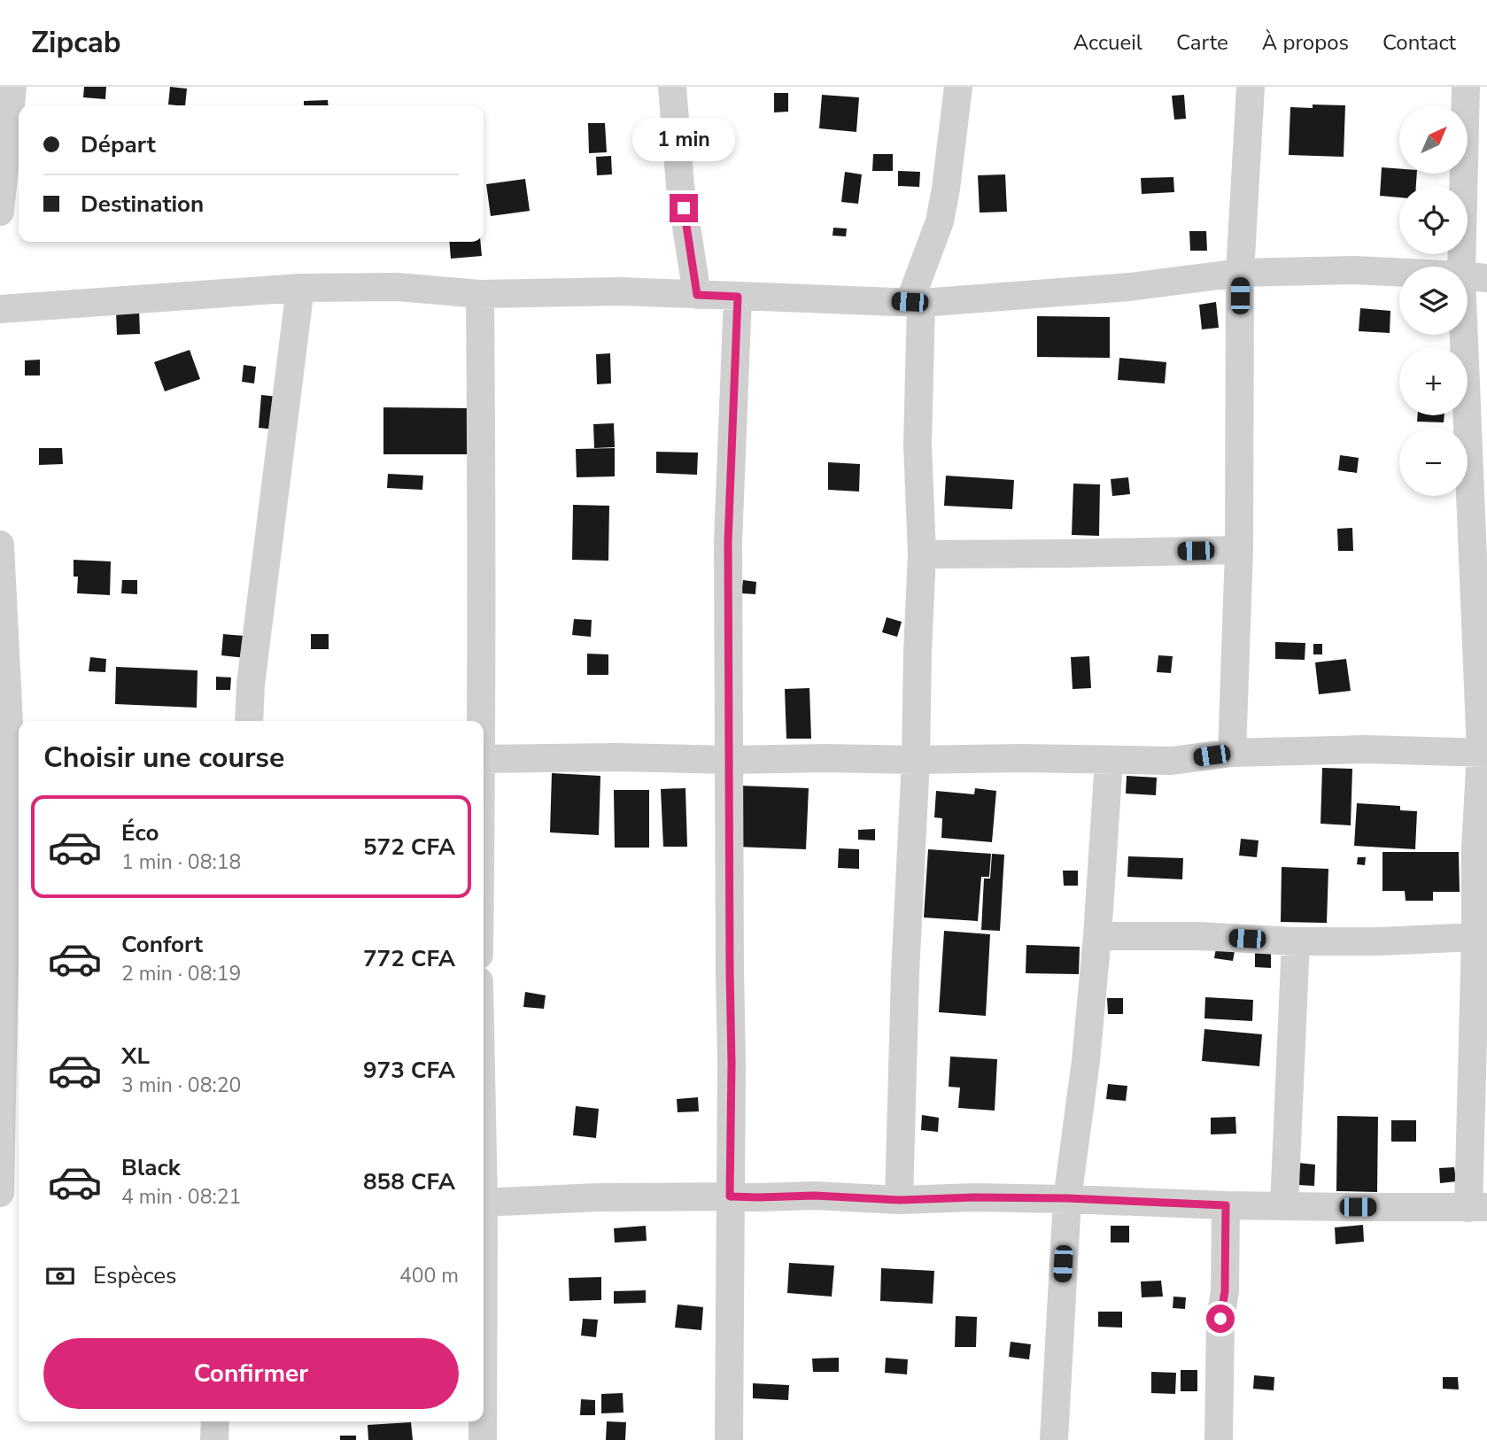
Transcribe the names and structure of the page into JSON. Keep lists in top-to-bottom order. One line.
{"north":"top right","page":{"header":"Zipcab","nav":["Accueil","Carte","À propos","Contact"],"map_buttons":["+","−"],"banner":["Départ","Destination"],"bubble":"1 min","heading":"Choisir une course","list":[{"name":"Éco","note":"1 min · 08:18","value":"572 CFA"},{"name":"Confort","note":"2 min · 08:19","value":"772 CFA"},{"name":"XL","note":"3 min · 08:20","value":"973 CFA"},{"name":"Black","note":"4 min · 08:21","value":"858 CFA"}],"pay":["Espèces","400 m"],"buttons":"Confirmer"}}
